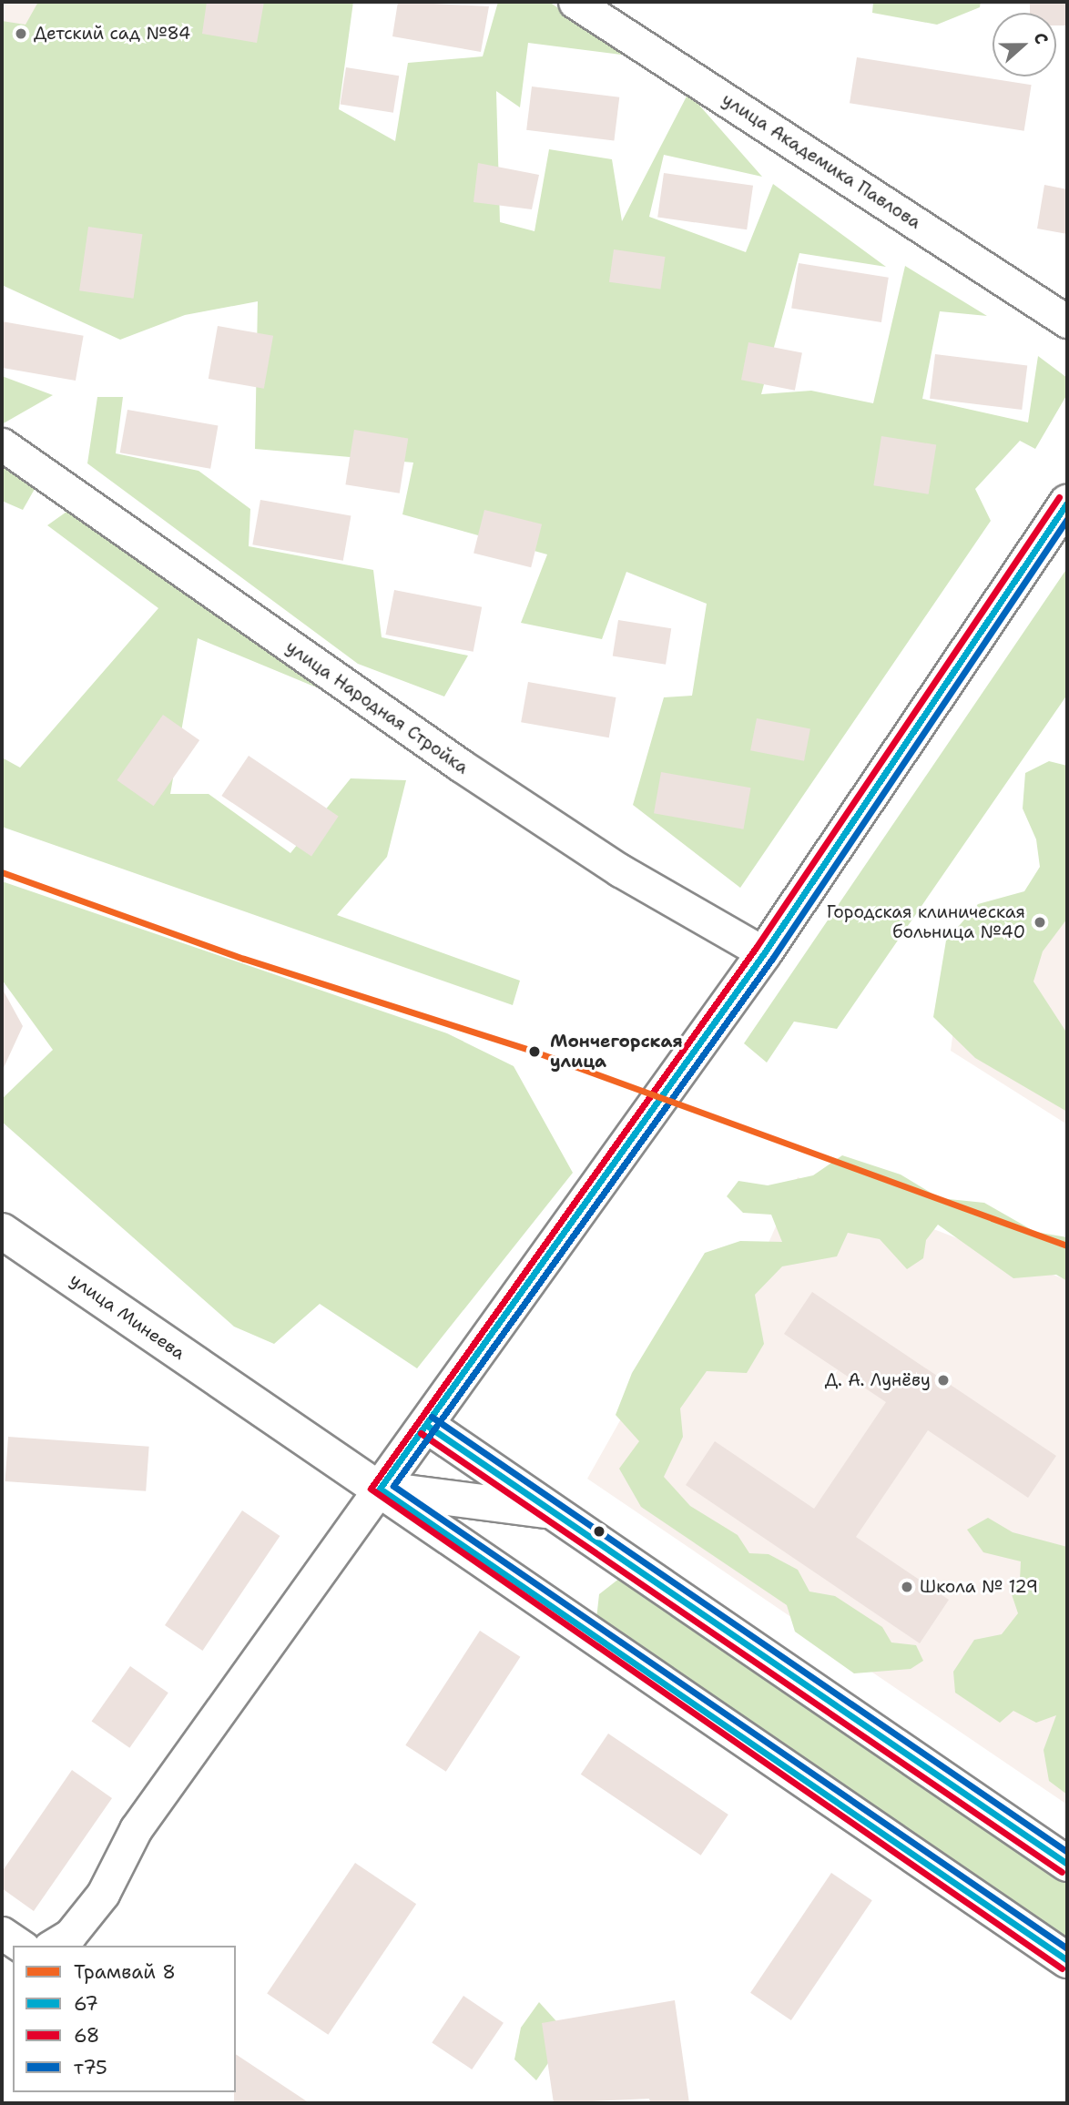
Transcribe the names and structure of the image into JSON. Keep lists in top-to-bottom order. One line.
{"streets":{"main road":["улица Минеева"],"street":["улица Академика Павлова","улица Народная Стройка"]},"places":["Детский сад №84","Городская клиническая больница №40","Мончегорская улица","Д. А. Лунёву","Школа № 129"],"lines":["transit line 68","transit line 67","transit line т75","tram line 8"],"legend":["Трамвай 8","67","68","т75"],"north":"right"}
